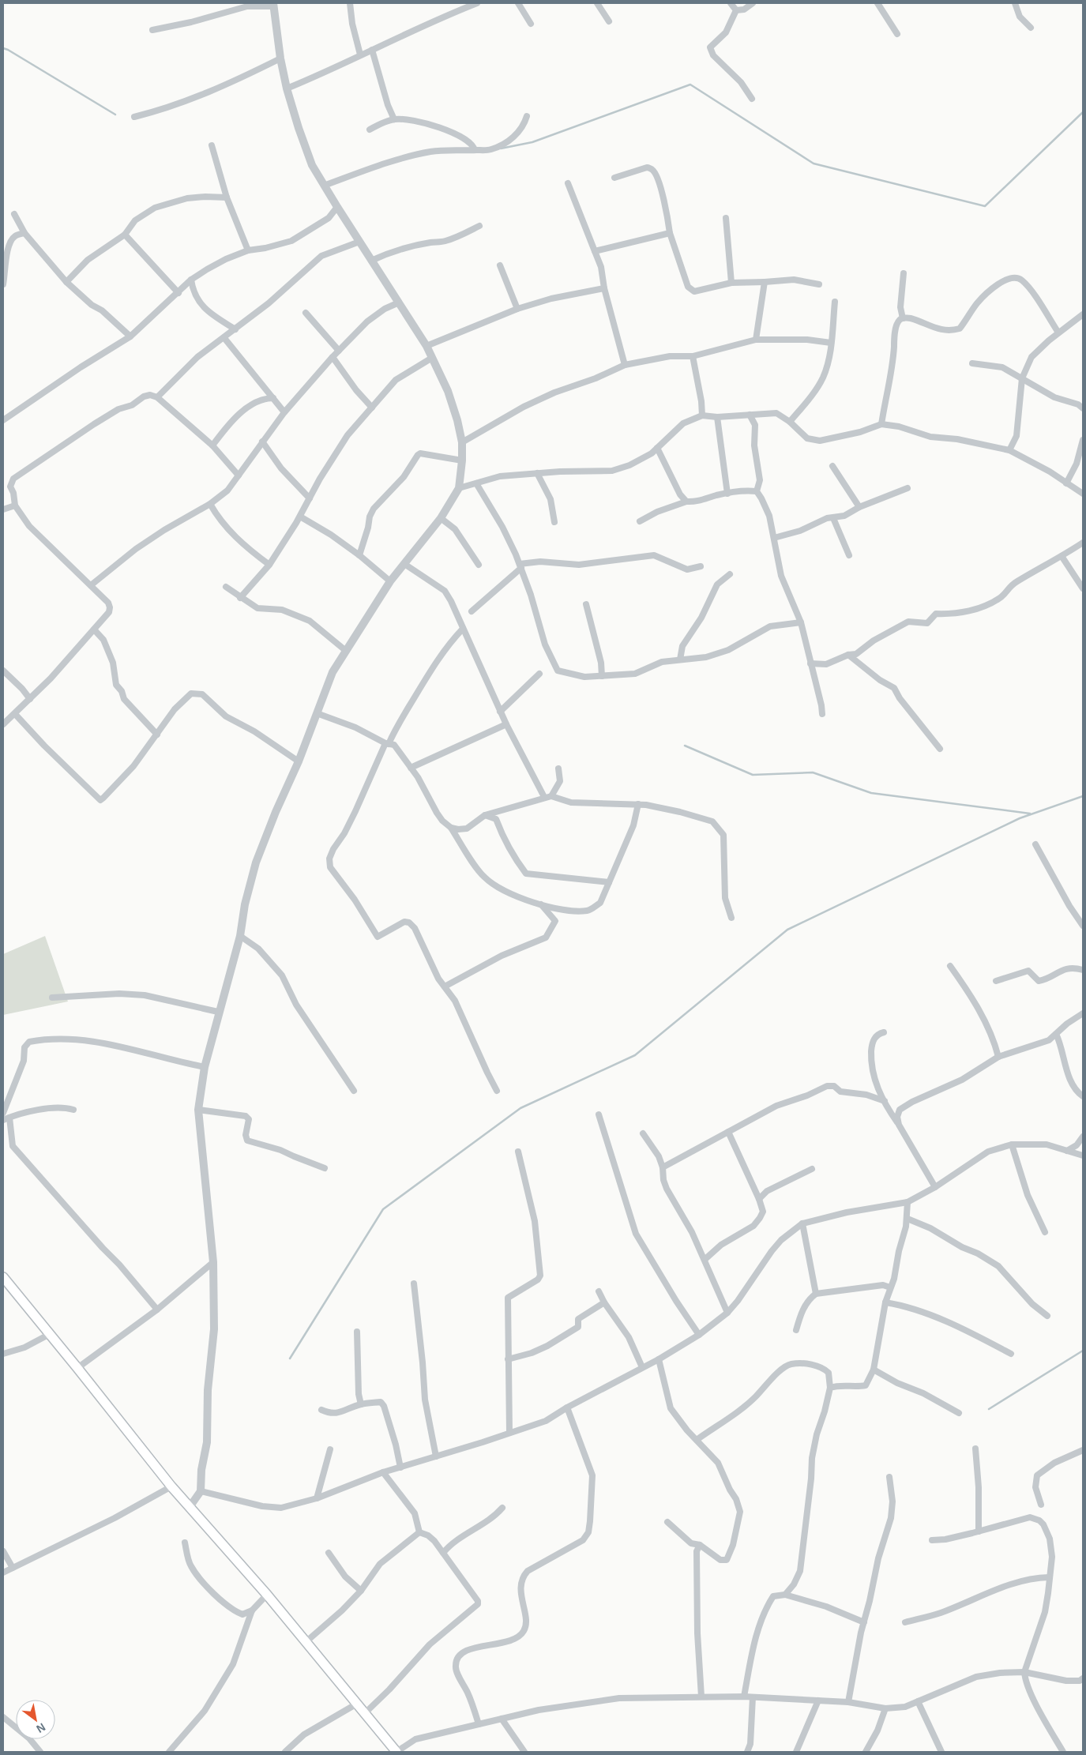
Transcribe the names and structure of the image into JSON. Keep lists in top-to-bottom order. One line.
{"north":"bottom right"}
